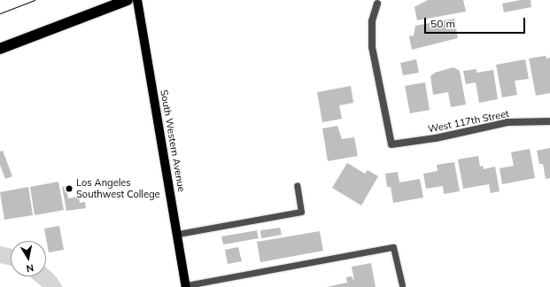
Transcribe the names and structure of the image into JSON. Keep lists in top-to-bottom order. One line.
{"streets":{"main road":["South Western Avenue"],"street":["West 117th Street"]},"places":["Los Angeles Southwest College"],"scale_bar":"50 m","north":"bottom"}
